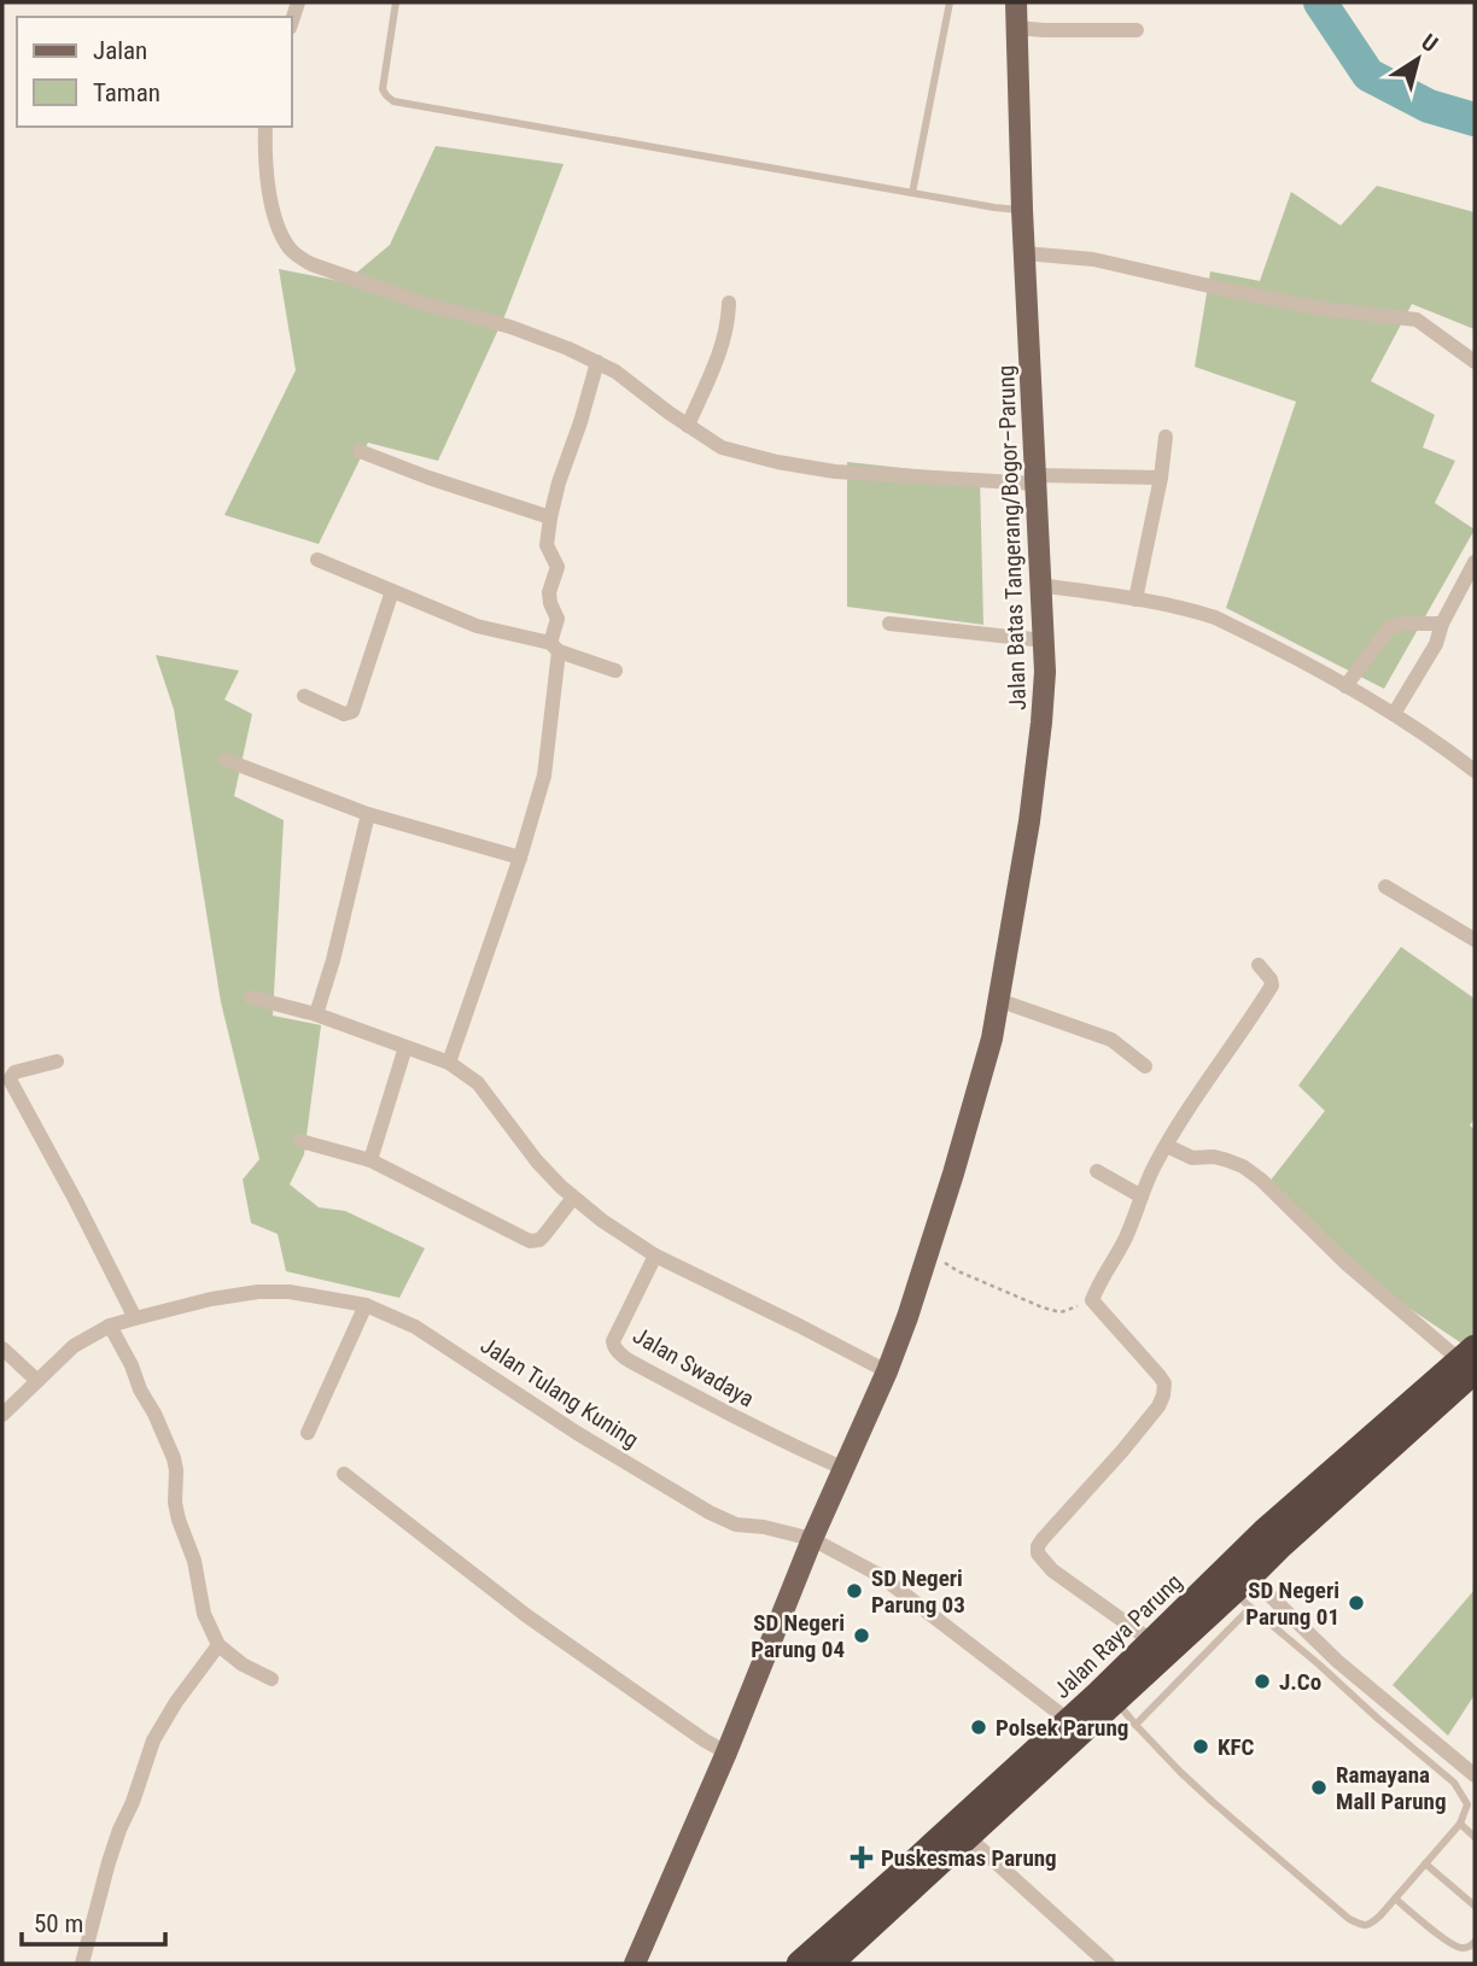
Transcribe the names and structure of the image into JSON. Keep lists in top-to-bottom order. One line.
{"streets":{"highway":["Jalan Raya Parung"],"main road":["Jalan Batas Tangerang/Bogor–Parung"],"street":["Jalan Swadaya","Jalan Tulang Kuning"]},"crossings":[["Jalan Batas Tangerang/Bogor–Parung","Jalan Swadaya"],["Jalan Batas Tangerang/Bogor–Parung","Jalan Tulang Kuning"],["Jalan Tulang Kuning","Jalan Raya Parung"]],"places":{"other":["SD Negeri Parung 03","SD Negeri Parung 01","SD Negeri Parung 04","J.Co","Polsek Parung","KFC","Ramayana Mall Parung"],"health":["Puskesmas Parung"]},"legend":["Jalan","Taman"],"scale_bar":"50 m","north":"top right"}
